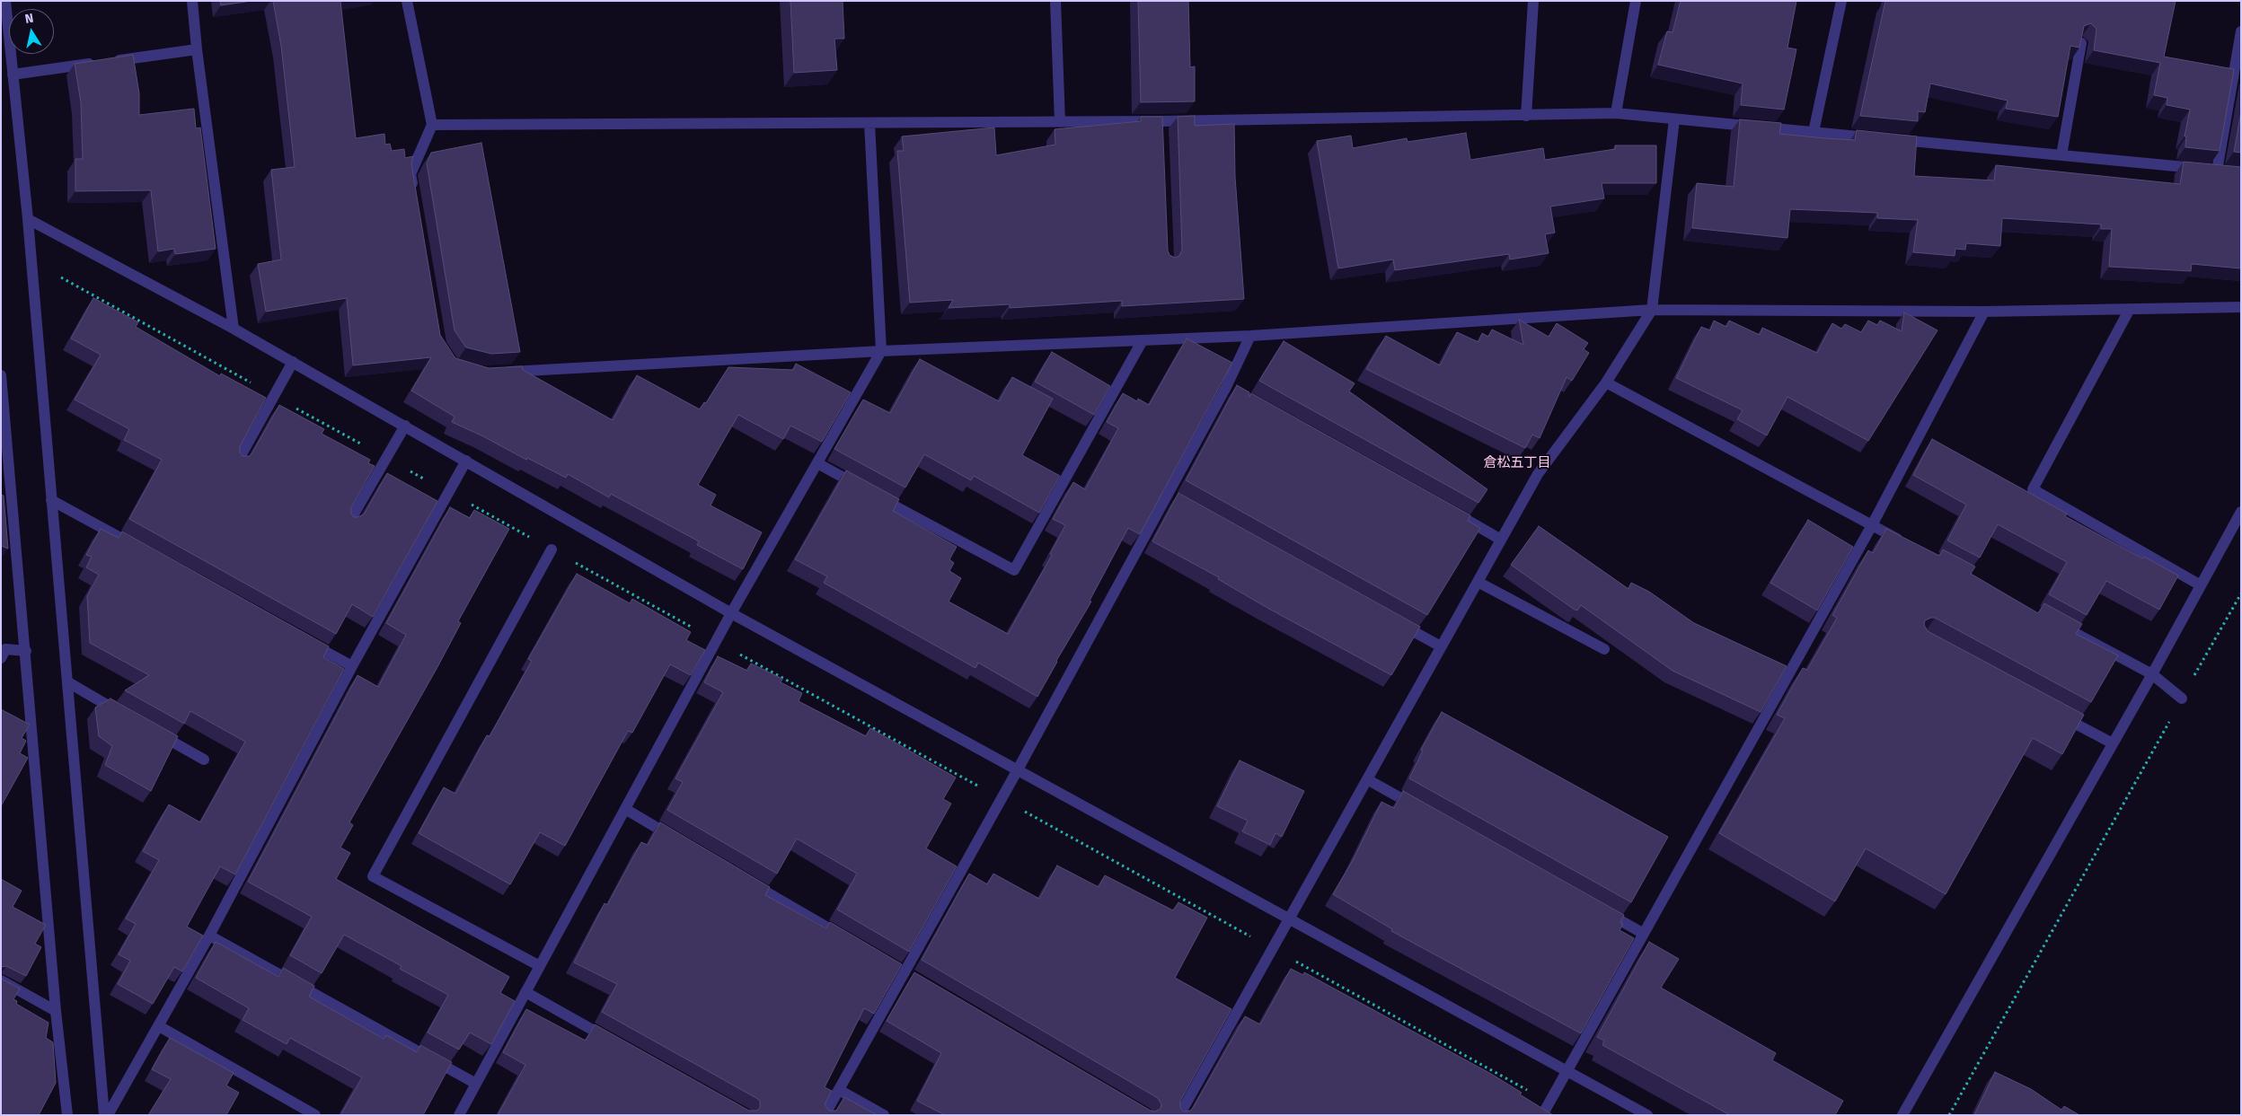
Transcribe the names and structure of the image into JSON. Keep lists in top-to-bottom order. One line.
{"districts":["倉松五丁目"],"north":"top"}
